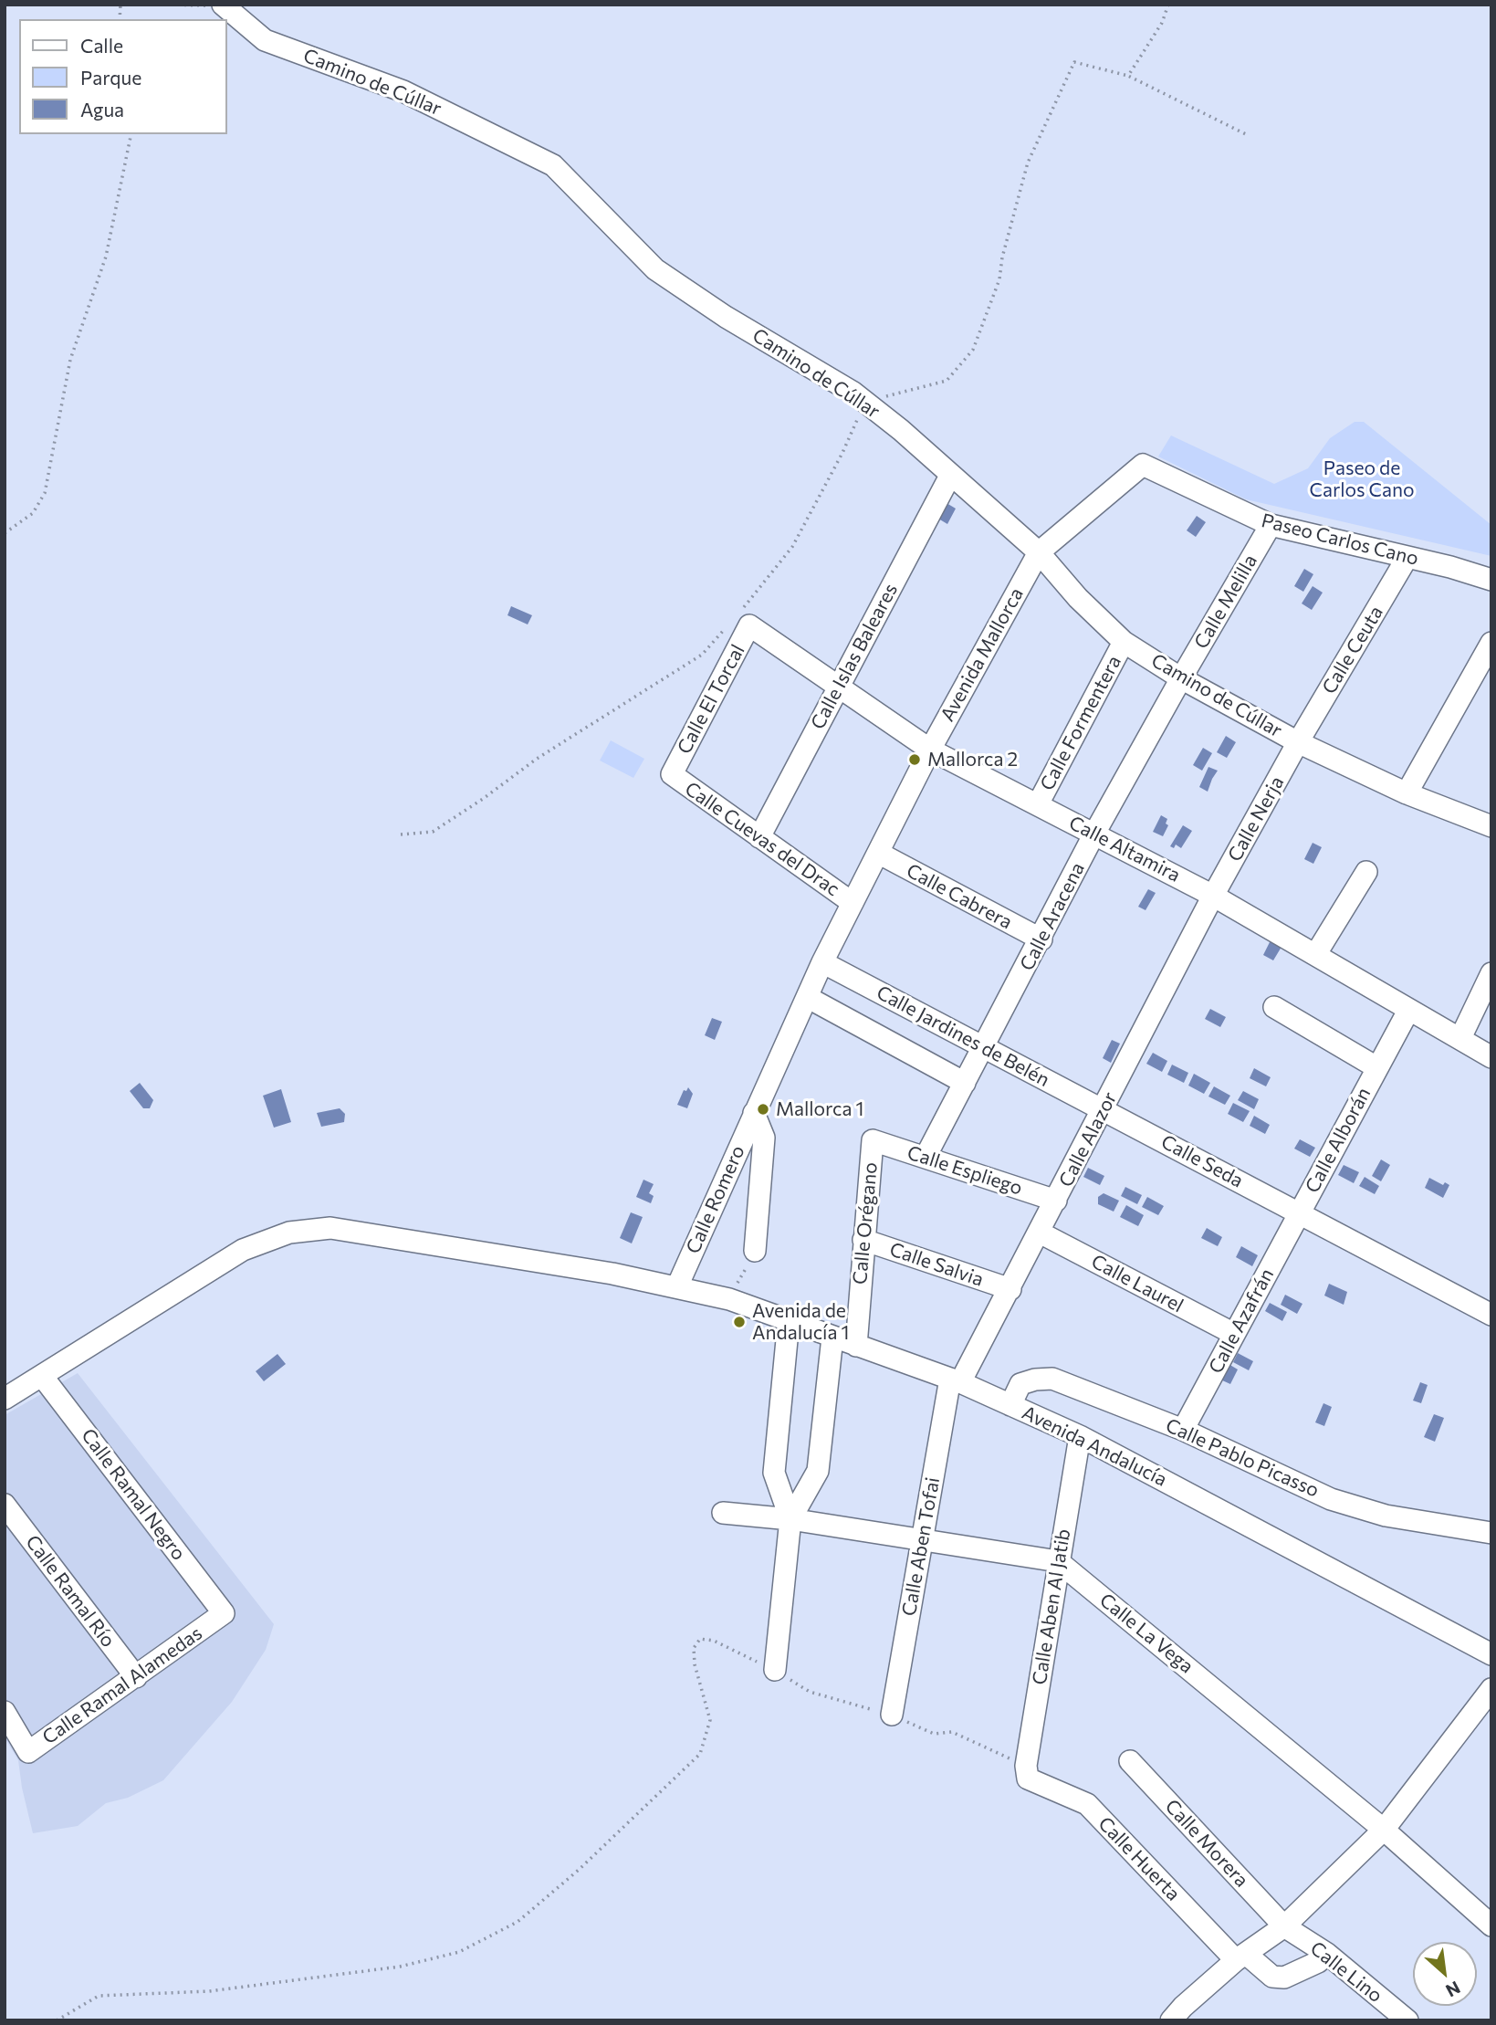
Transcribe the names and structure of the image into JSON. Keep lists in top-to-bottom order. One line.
{"streets":{"street":["Camino de Cúllar","Paseo Carlos Cano","Calle Melilla","Calle Ceuta","Avenida Mallorca","Calle Islas Baleares","Calle El Torcal","Calle Formentera","Calle Nerja","Calle Cuevas del Drac","Calle Altamira","Calle Cabrera","Calle Aracena","Calle Jardines de Belén","Calle Alazor","Calle Alborán","Calle Seda","Calle Espliego","Calle Romero","Calle Orégano","Calle Salvia","Calle Laurel","Calle Azafrán","Avenida Andalucía","Calle Pablo Picasso","Calle Ramal Negro","Calle Aben Tofai","Calle Ramal Río","Calle Aben Al Jatib","Calle La Vega","Calle Ramal Alamedas","Calle Morera","Calle Huerta","Calle Lino"]},"crossings":[["Camino de Cúllar","Paseo Carlos Cano"],["Camino de Cúllar","Calle Melilla"],["Camino de Cúllar","Calle Ceuta"],["Camino de Cúllar","Avenida Mallorca"],["Camino de Cúllar","Calle Islas Baleares"],["Camino de Cúllar","Calle Formentera"],["Camino de Cúllar","Calle Nerja"],["Camino de Cúllar","Calle Aracena"],["Paseo Carlos Cano","Calle Melilla"],["Paseo Carlos Cano","Calle Ceuta"],["Paseo Carlos Cano","Avenida Mallorca"],["Calle Melilla","Calle Aracena"],["Calle Ceuta","Calle Nerja"],["Avenida Mallorca","Calle Cuevas del Drac"],["Avenida Mallorca","Calle Altamira"],["Avenida Mallorca","Calle Cabrera"],["Avenida Mallorca","Calle Jardines de Belén"],["Avenida Mallorca","Calle Romero"],["Calle Islas Baleares","Calle Cuevas del Drac"],["Calle Islas Baleares","Calle Altamira"],["Calle El Torcal","Calle Cuevas del Drac"],["Calle El Torcal","Calle Altamira"],["Calle Formentera","Calle Altamira"],["Calle Nerja","Calle Altamira"],["Calle Nerja","Calle Alazor"],["Calle Altamira","Calle Aracena"],["Calle Altamira","Calle Alazor"],["Calle Altamira","Calle Alborán"],["Calle Cabrera","Calle Aracena"],["Calle Aracena","Calle Jardines de Belén"],["Calle Aracena","Calle Espliego"],["Calle Jardines de Belén","Calle Alazor"],["Calle Jardines de Belén","Calle Seda"],["Calle Jardines de Belén","Calle Romero"],["Calle Alazor","Calle Seda"],["Calle Alazor","Calle Espliego"],["Calle Alazor","Calle Salvia"],["Calle Alazor","Calle Laurel"],["Calle Alazor","Avenida Andalucía"],["Calle Alazor","Calle Aben Tofai"],["Calle Alborán","Calle Seda"],["Calle Alborán","Calle Azafrán"],["Calle Seda","Calle Azafrán"],["Calle Espliego","Calle Orégano"],["Calle Romero","Avenida Andalucía"],["Calle Orégano","Calle Salvia"],["Calle Orégano","Avenida Andalucía"],["Calle Laurel","Calle Azafrán"],["Calle Azafrán","Calle Pablo Picasso"],["Avenida Andalucía","Calle Pablo Picasso"],["Avenida Andalucía","Calle Ramal Negro"],["Avenida Andalucía","Calle Aben Tofai"],["Avenida Andalucía","Calle Aben Al Jatib"],["Calle Ramal Negro","Calle Ramal Alamedas"],["Calle Ramal Río","Calle Ramal Alamedas"],["Calle Aben Al Jatib","Calle La Vega"],["Calle Aben Al Jatib","Calle Huerta"],["Calle Morera","Calle Lino"],["Calle Huerta","Calle Lino"]],"parks":["Paseo de Carlos Cano"],"places":["Mallorca 2","Mallorca 1","Avenida de Andalucía 1"],"legend":["Calle","Parque","Agua"],"north":"bottom right"}
